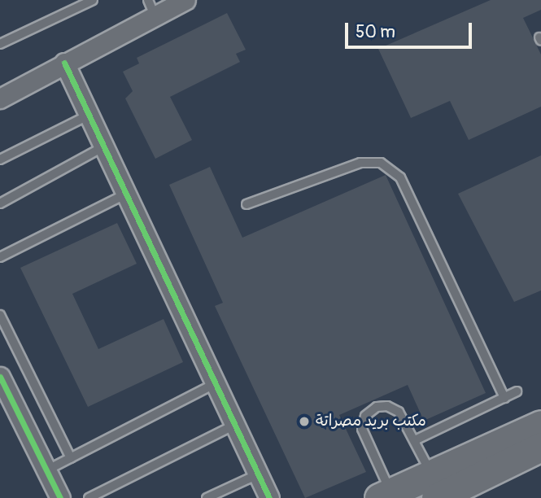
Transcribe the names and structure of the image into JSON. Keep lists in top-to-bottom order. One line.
{"places":["مكتب بريد مصراتة"],"scale_bar":"50 m"}
